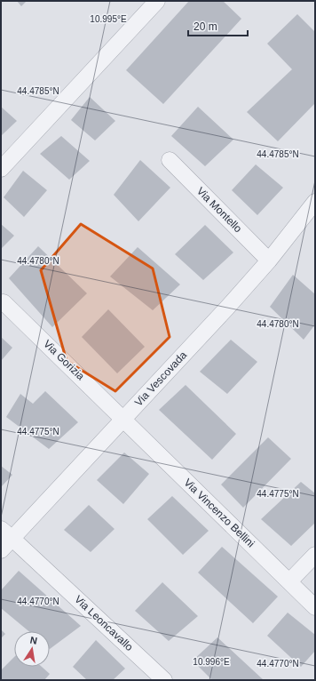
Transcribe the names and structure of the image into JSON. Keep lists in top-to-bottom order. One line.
{"streets":{"street":["Via Montello","Via Gorizia","Via Vescovada","Via Vincenzo Bellini","Via Leoncavallo"]},"crossings":[["Via Montello","Via Vescovada"],["Via Gorizia","Via Vescovada"],["Via Gorizia","Via Vincenzo Bellini"],["Via Vescovada","Via Vincenzo Bellini"],["Via Vescovada","Via Leoncavallo"]],"scale_bar":"20 m","north":"top","coordinates":["10.995°E","44.4785°N","44.4780°N","44.4775°N","44.4770°N","10.996°E"]}
